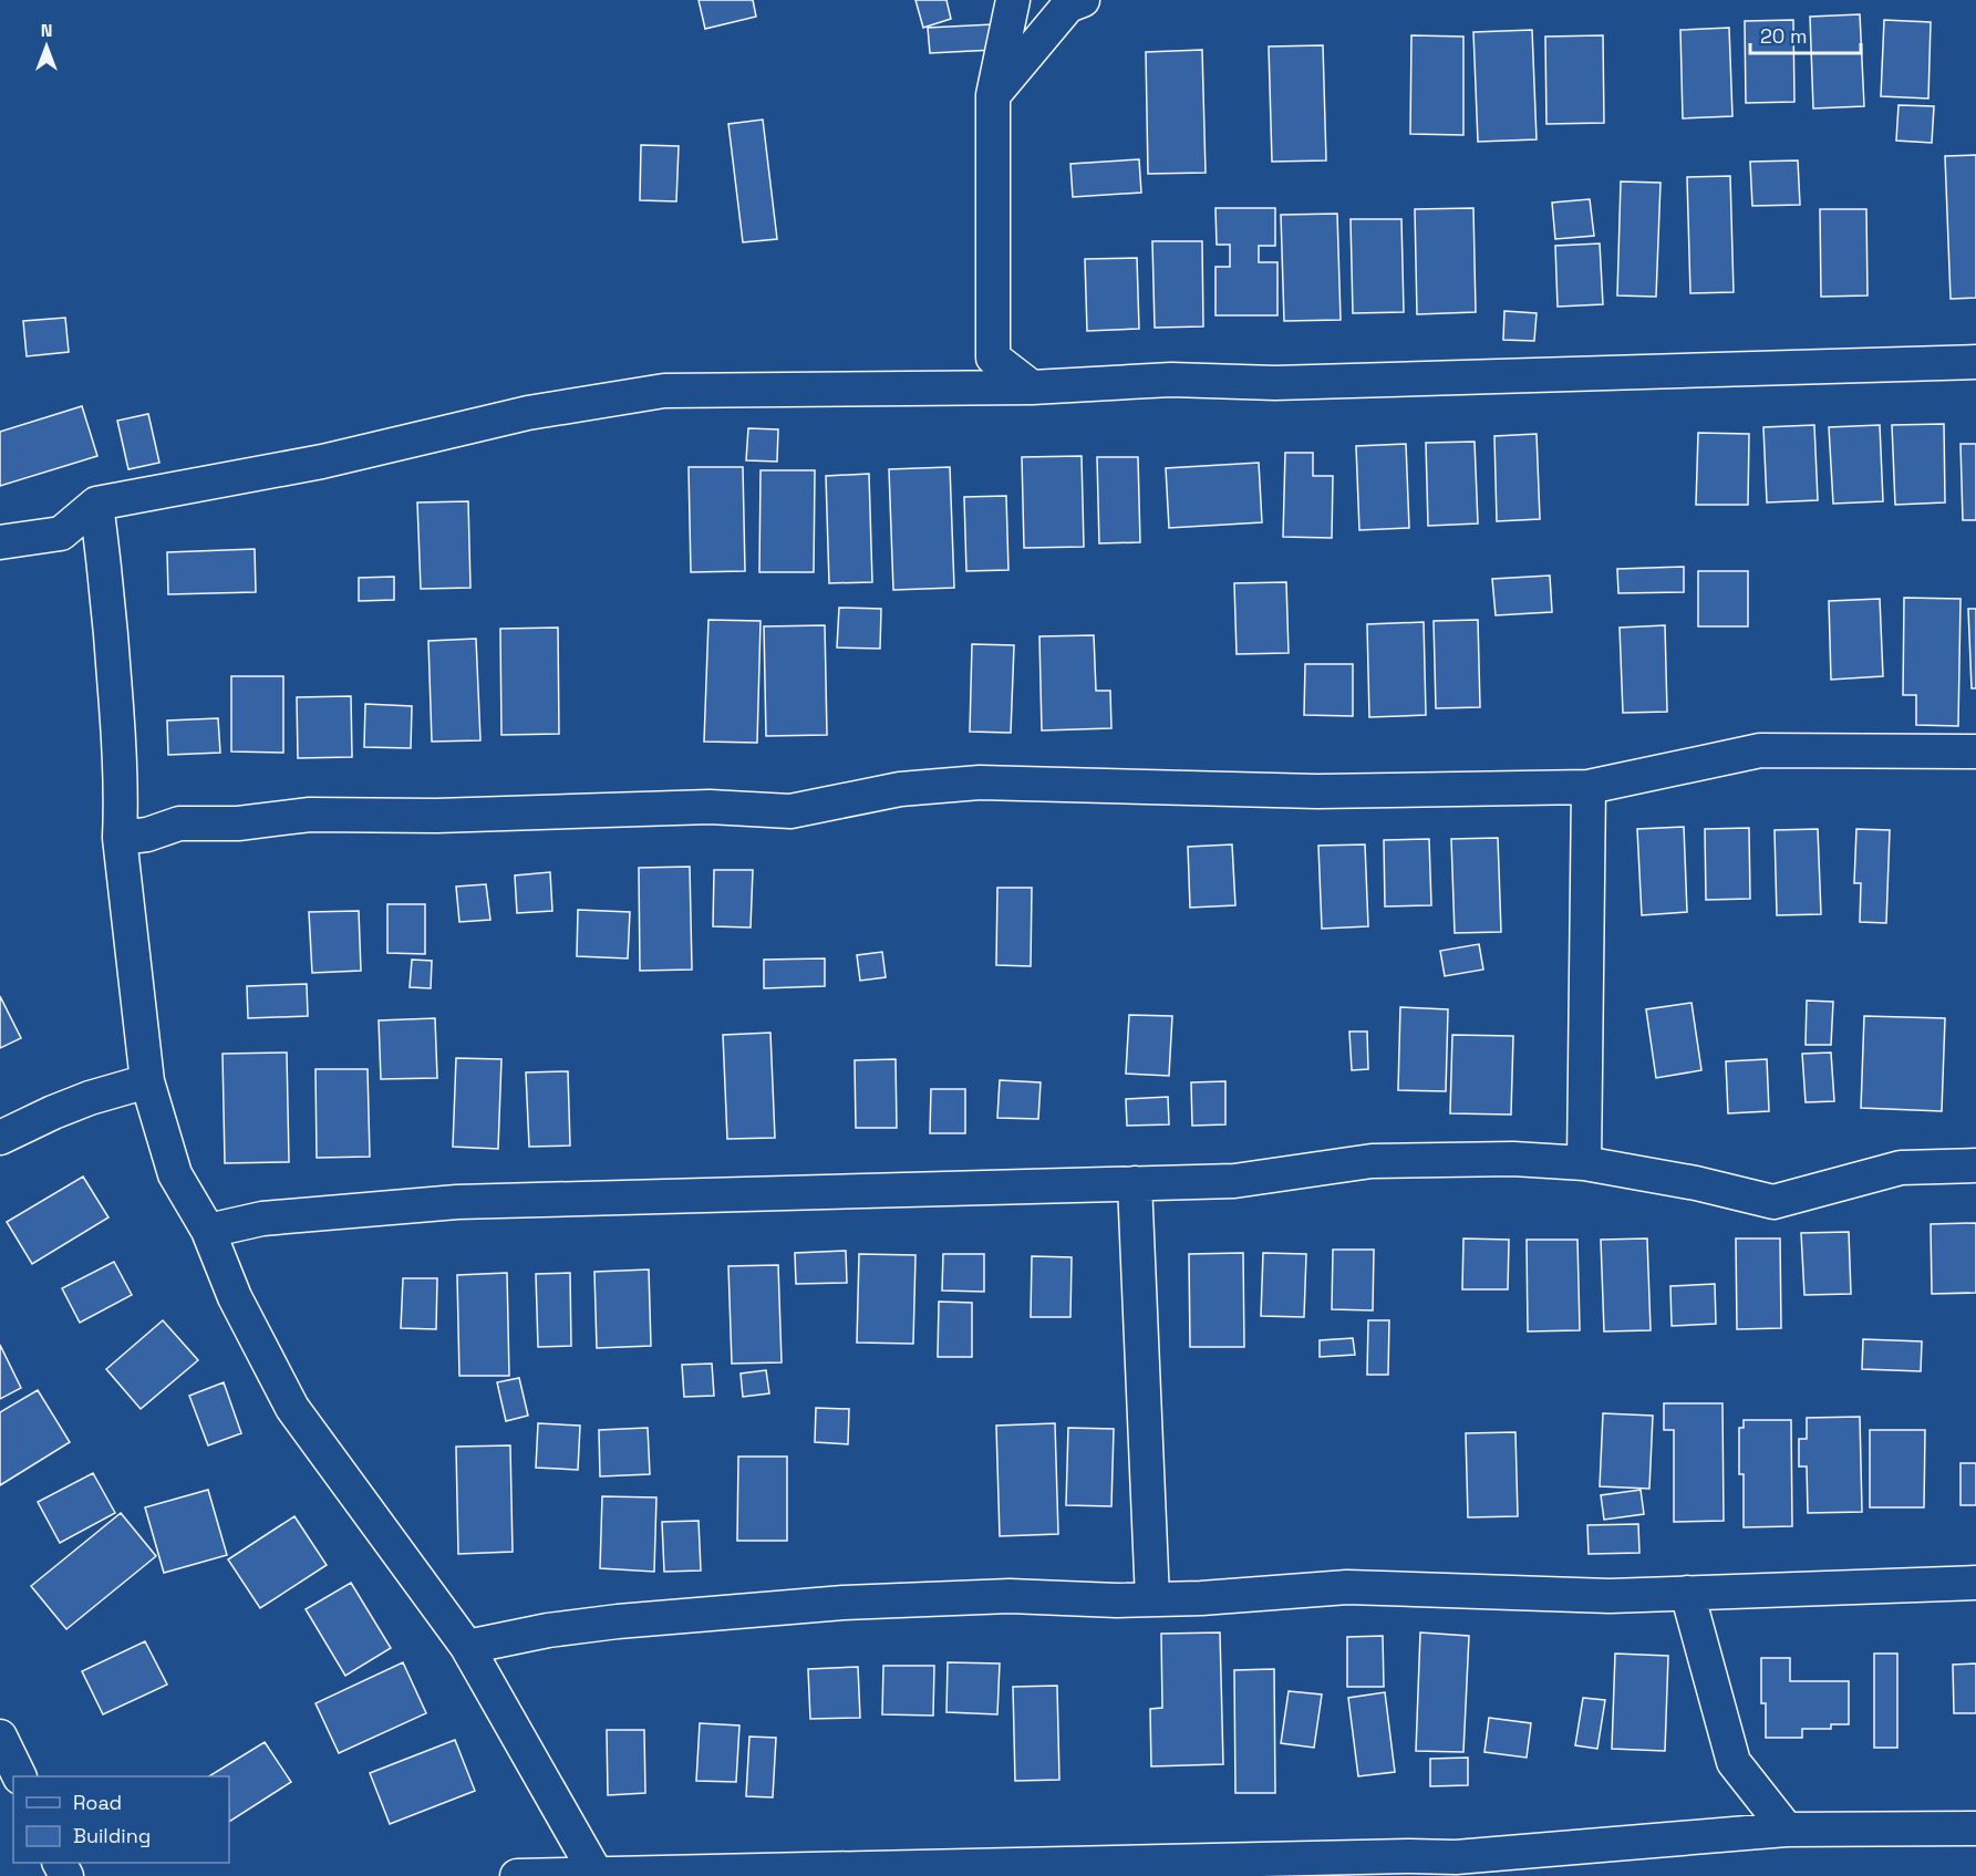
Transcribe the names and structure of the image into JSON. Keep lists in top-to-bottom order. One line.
{"legend":["Road","Building"],"scale_bar":"20 m","north":"top"}
